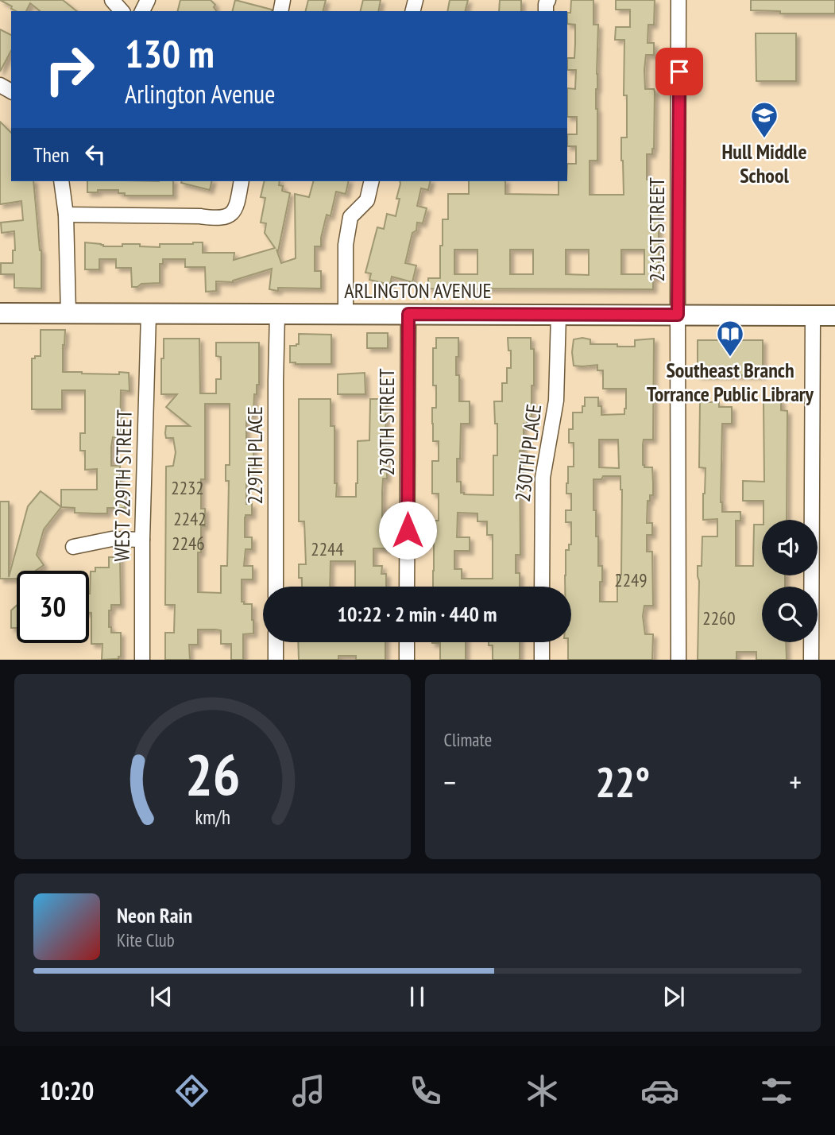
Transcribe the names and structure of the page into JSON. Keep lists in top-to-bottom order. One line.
{"streets":{"main road":["ARLINGTON AVENUE"],"street":["231ST STREET","230TH STREET","230TH PLACE","229TH PLACE","WEST 229TH STREET"]},"crossings":[["231ST STREET","ARLINGTON AVENUE"],["ARLINGTON AVENUE","230TH STREET"],["ARLINGTON AVENUE","230TH PLACE"],["ARLINGTON AVENUE","229TH PLACE"],["ARLINGTON AVENUE","WEST 229TH STREET"]],"places":{"school or university":["Hull Middle School"],"library":["Southeast Branch Torrance Public Library"]},"house_numbers":["2232","2242","2246","2244","2249","2260"],"page":{"turn":["130 m","Arlington Avenue"],"then":"Then","limit":"30","trip":"10:22 · 2 min · 440 m","tile":"Climate","heat":["−","22°","+"],"song":["Neon Rain","Kite Club"],"tabs":"10:20","gauge":["26","km/h"]}}
